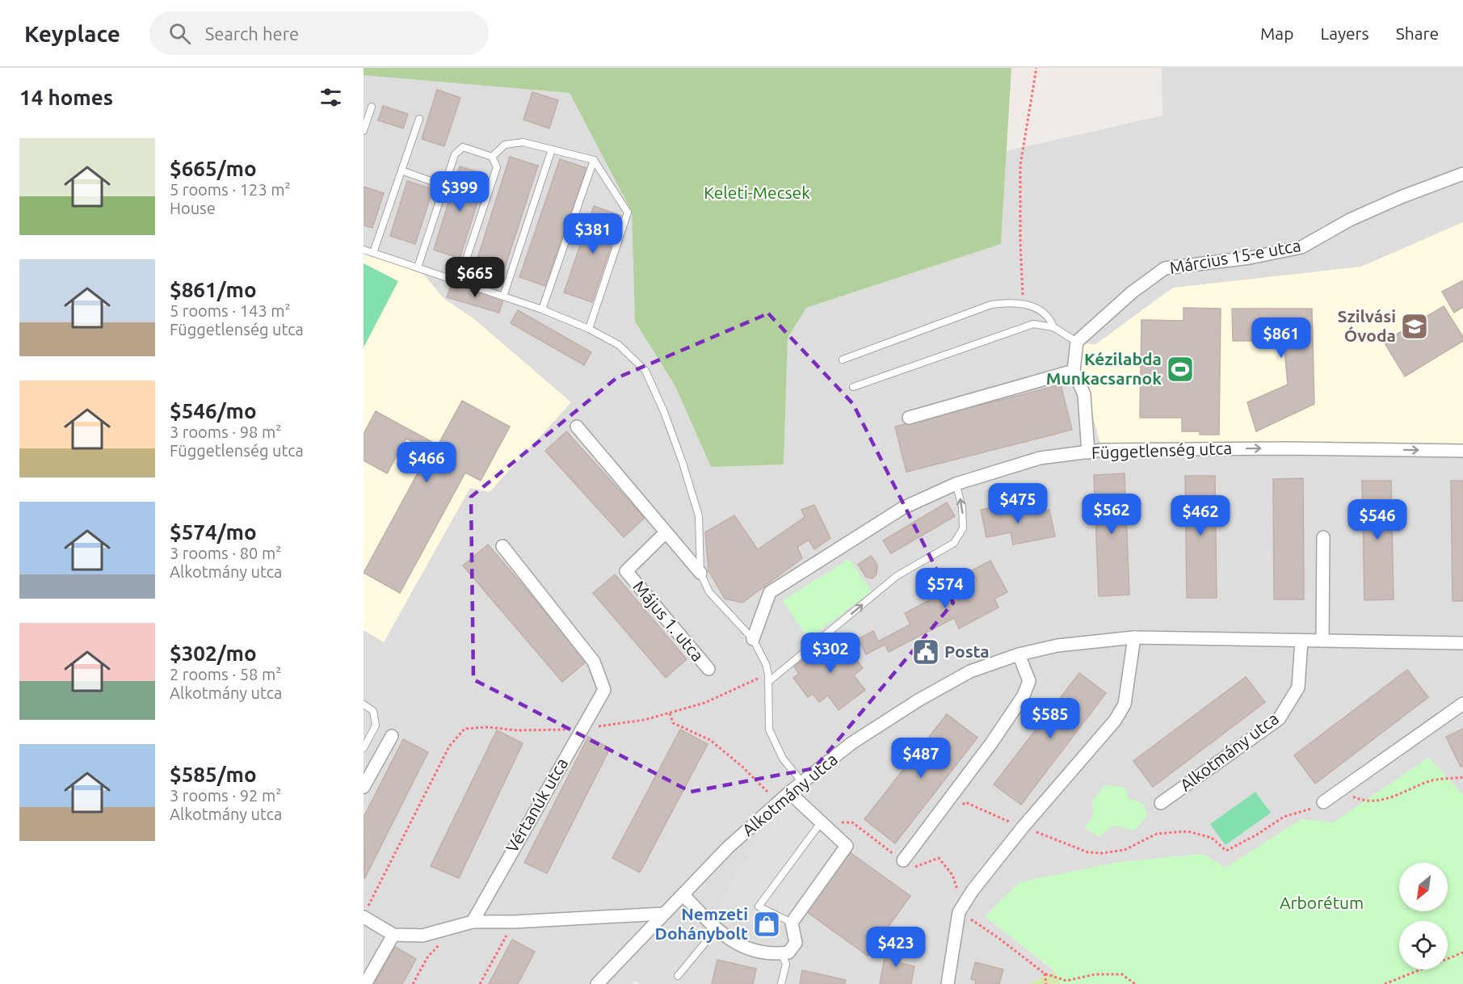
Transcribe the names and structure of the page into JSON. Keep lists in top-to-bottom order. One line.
{"streets":{"street":["Március 15-e utca","Függetlenség utca","Május 1. utca","Alkotmány utca","Vértanúk utca"]},"one_way":["Függetlenség utca"],"parks":["Keleti-Mecsek","Arborétum"],"places":{"school or university":["Szilvási Óvoda"],"sports":["Kézilabda Munkacsarnok"],"public building":["Posta"],"shop":["Nemzeti Dohánybolt"]},"north":"bottom left","page":{"header":"Keyplace","search":"Search here","nav":["Map","Layers","Share"],"heading":"14 homes","list":[{"name":"$665/mo","note":"5 rooms · 123 m² · House"},{"name":"$861/mo","note":"5 rooms · 143 m² · Függetlenség utca"},{"name":"$546/mo","note":"3 rooms · 98 m² · Függetlenség utca"},{"name":"$574/mo","note":"3 rooms · 80 m² · Alkotmány utca"},{"name":"$302/mo","note":"2 rooms · 58 m² · Alkotmány utca"},{"name":"$585/mo","note":"3 rooms · 92 m² · Alkotmány utca"}],"price":["$399","$381","$665","$861","$466","$475","$562","$462","$546","$574","$302","$585","$487","$423"]}}
